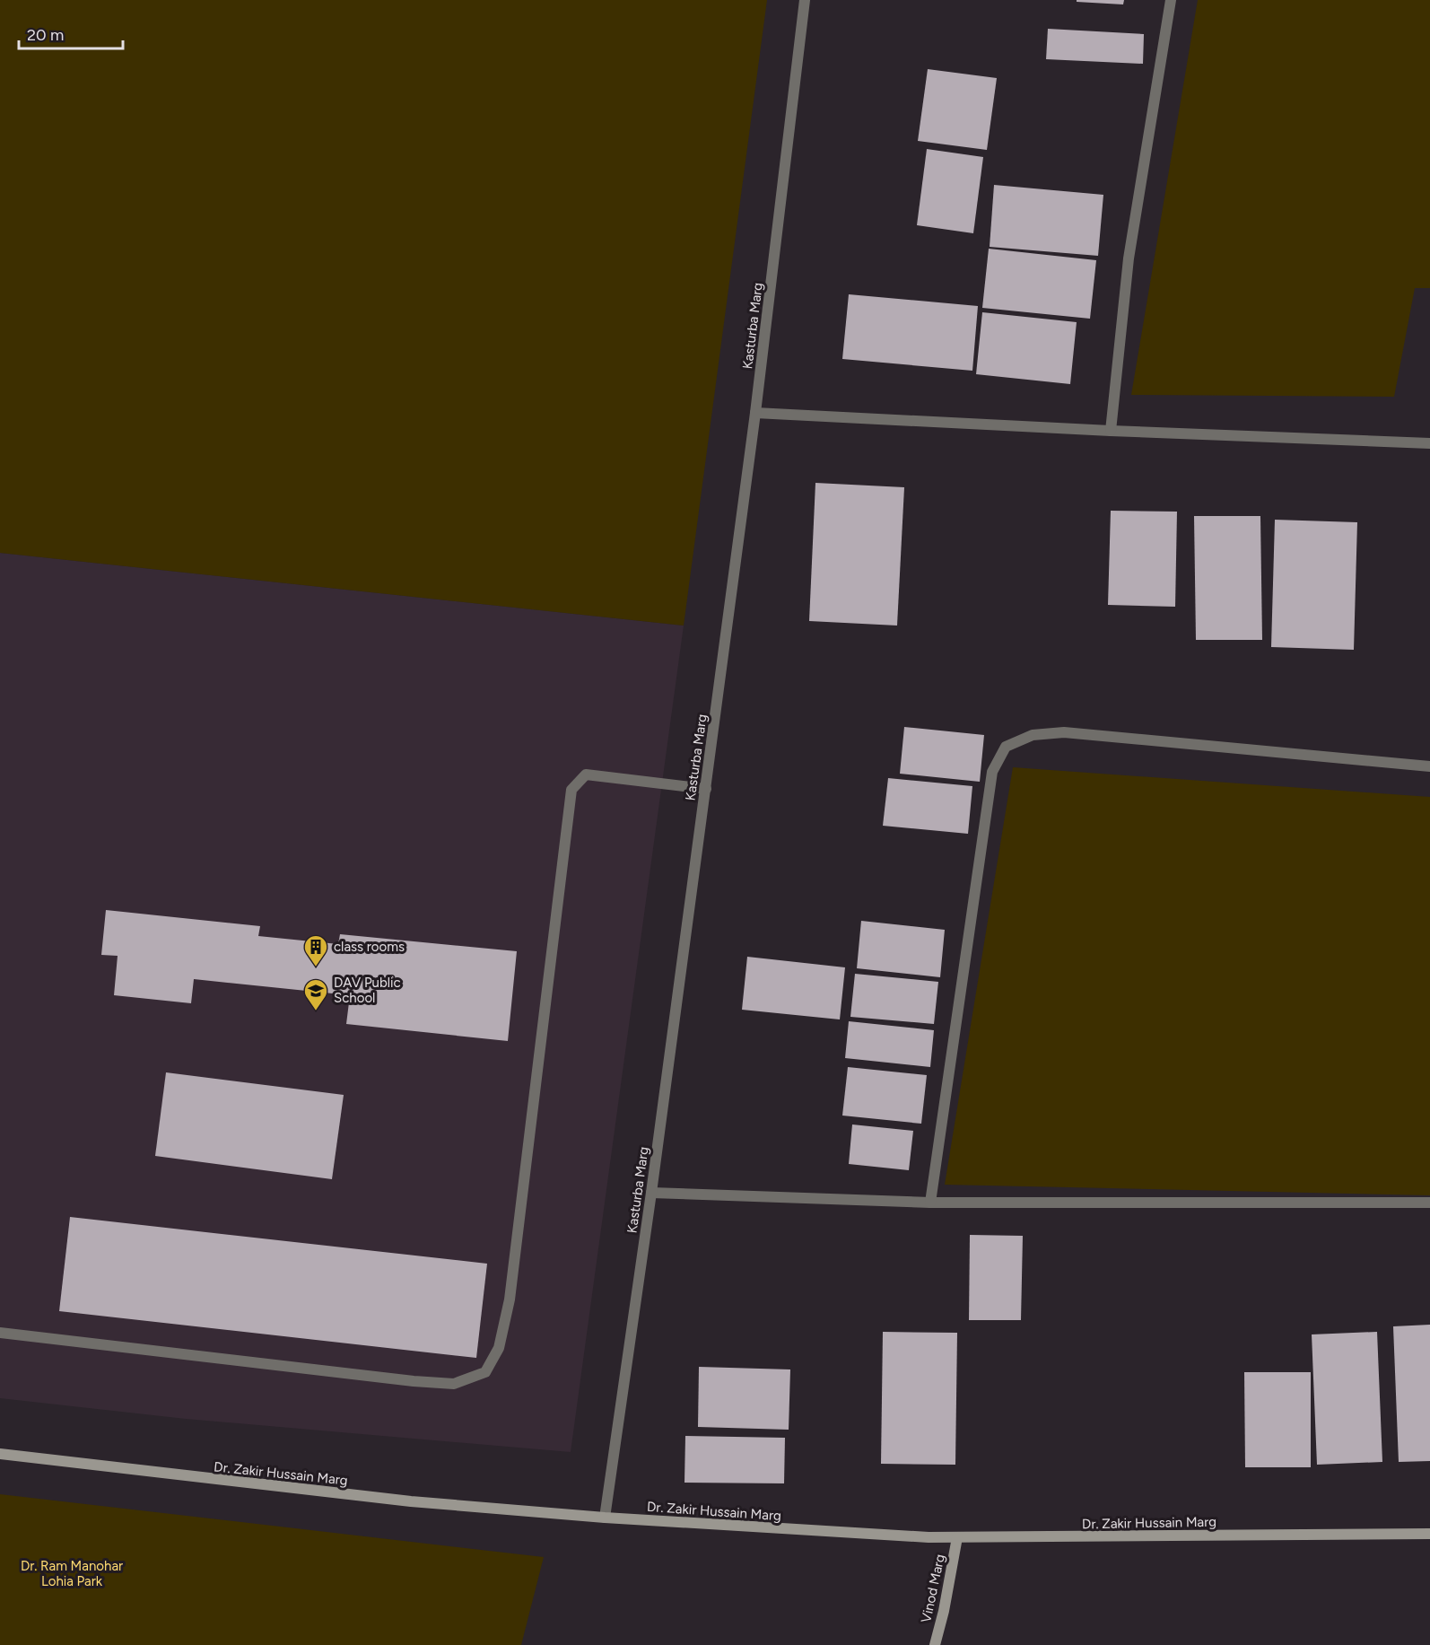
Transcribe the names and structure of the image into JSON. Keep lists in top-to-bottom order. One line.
{"streets":{"street":["Kasturba Marg","Dr. Zakir Hussain Marg","Vinod Marg"]},"crossings":[["Kasturba Marg","Dr. Zakir Hussain Marg"],["Dr. Zakir Hussain Marg","Vinod Marg"]],"parks":["Dr. Ram Manohar Lohia Park"],"places":{"building":["class rooms"],"school or university":["DAV Public School"]},"scale_bar":"20 m"}
